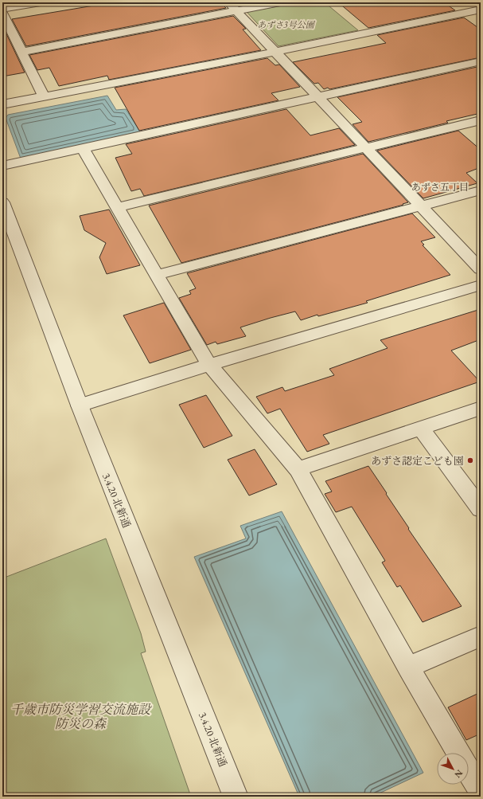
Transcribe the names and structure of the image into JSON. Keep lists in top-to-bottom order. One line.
{"streets":{"street":["3.4.20 北新通"]},"districts":["あずさ五丁目"],"parks":["あずさ3号公園","千歳市防災学習交流施設 防災の森"],"places":["あずさ認定こども園"],"north":"bottom right"}
